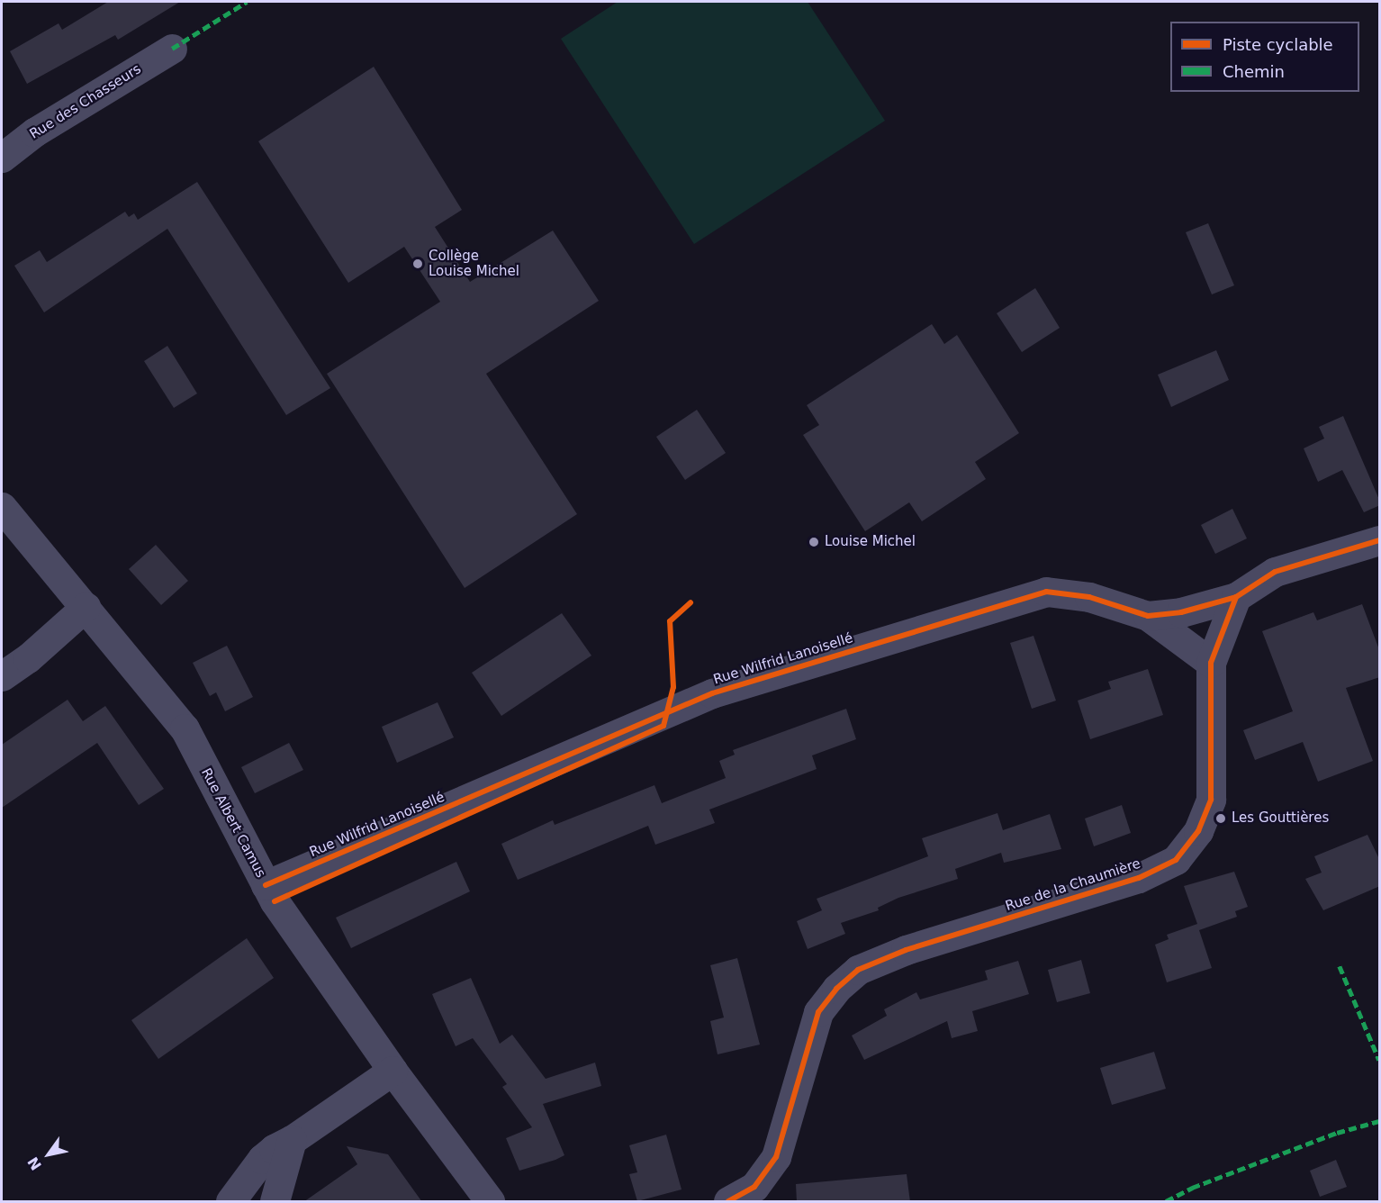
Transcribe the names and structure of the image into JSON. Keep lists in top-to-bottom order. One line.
{"streets":{"street":["Rue des Chasseurs","Rue Wilfrid Lanoisellé","Rue Albert Camus","Rue de la Chaumière"]},"crossings":[["Rue Wilfrid Lanoisellé","Rue Albert Camus"],["Rue Wilfrid Lanoisellé","Rue de la Chaumière"]],"places":["Collège Louise Michel","Louise Michel","Les Gouttières"],"legend":["Piste cyclable","Chemin"],"north":"bottom left"}
